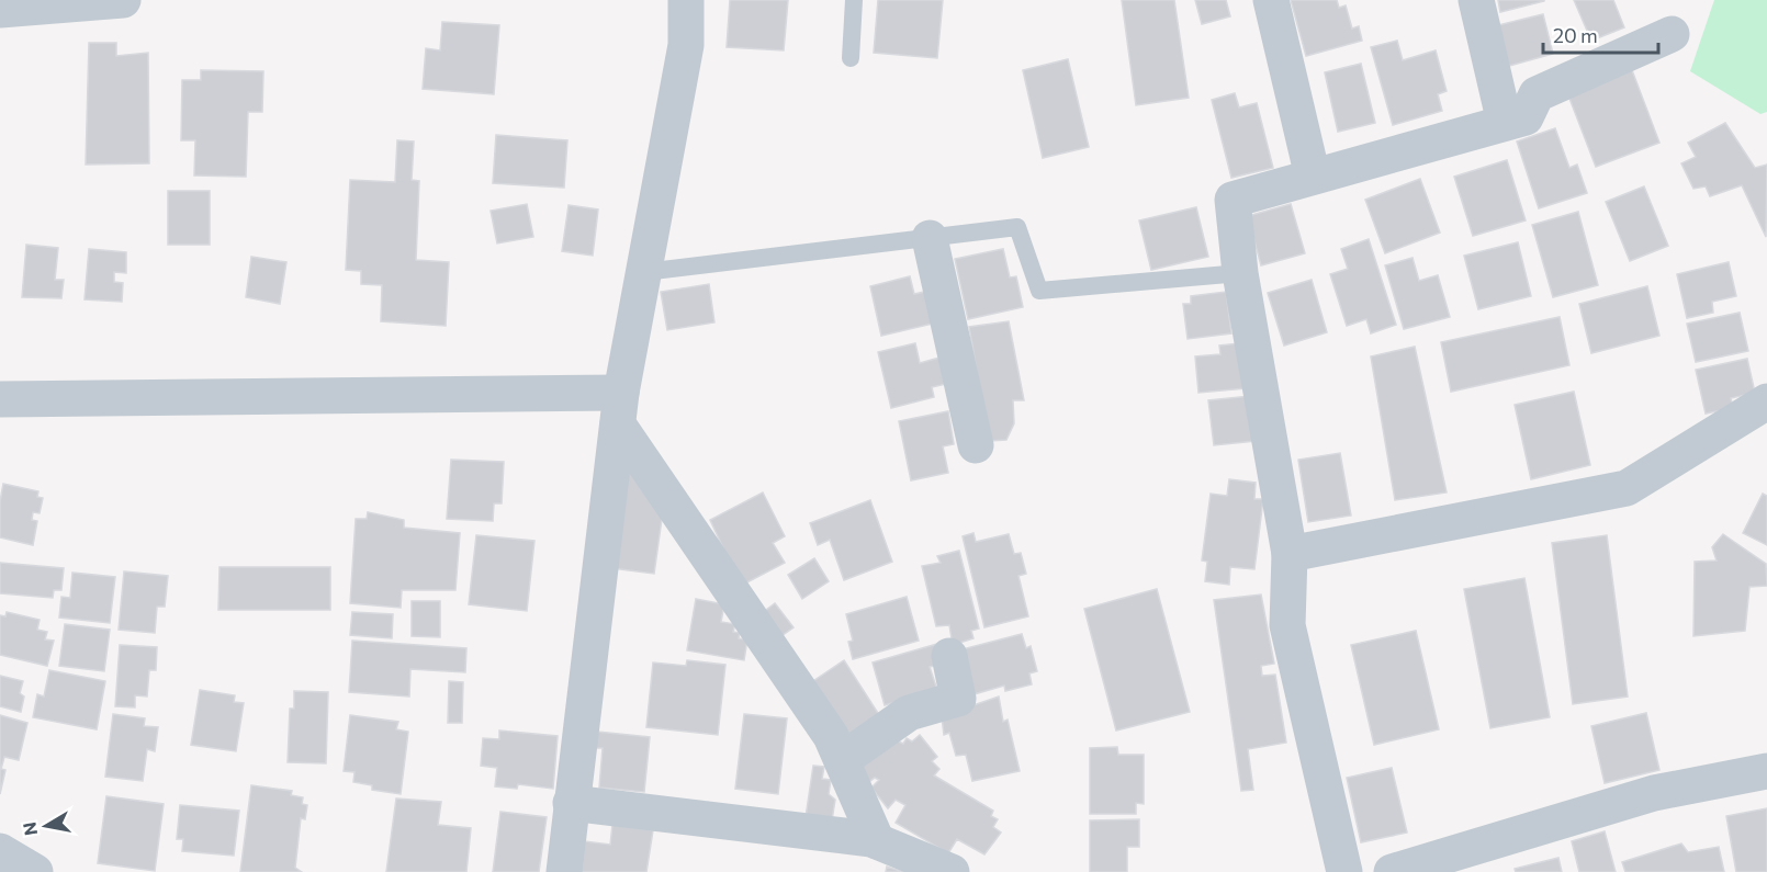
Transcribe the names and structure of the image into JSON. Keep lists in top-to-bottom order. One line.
{"scale_bar":"20 m","north":"left"}
